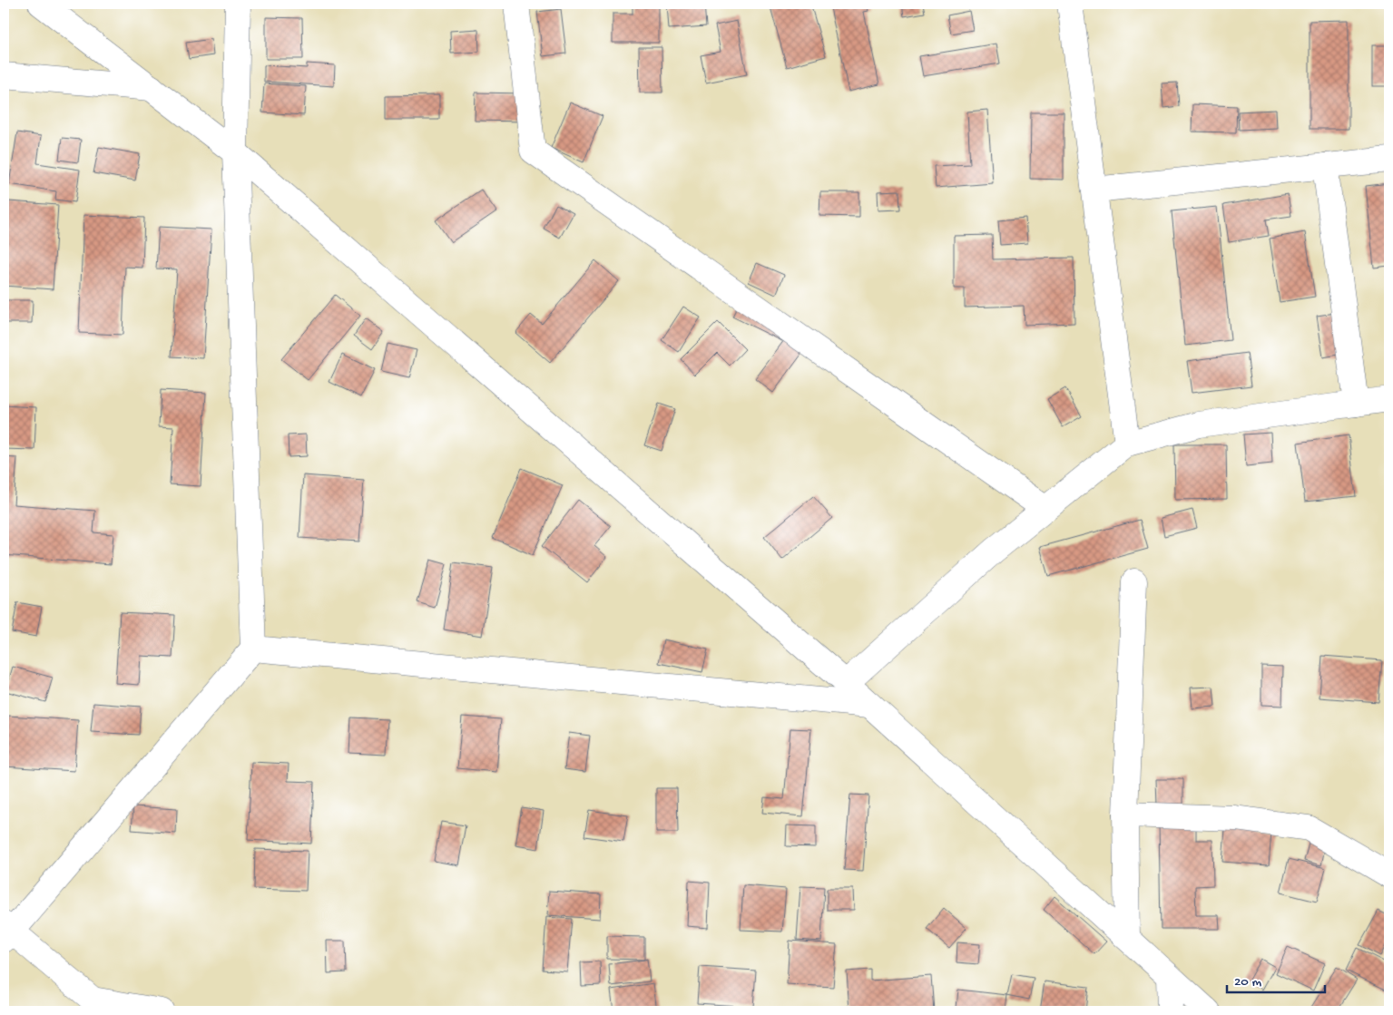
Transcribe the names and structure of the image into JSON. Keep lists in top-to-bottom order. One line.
{"scale_bar":"20 m"}
